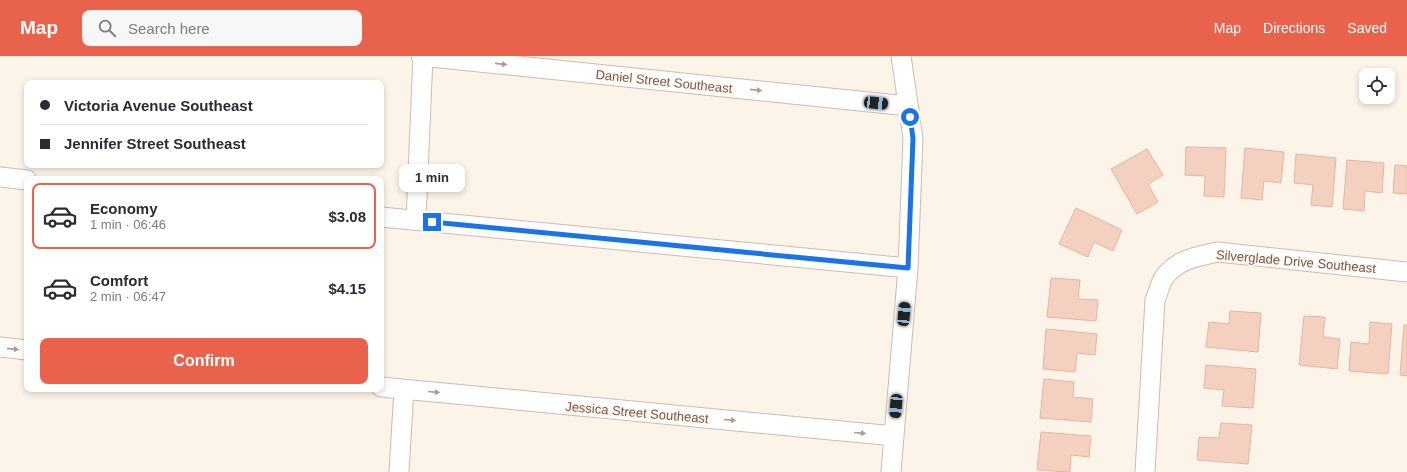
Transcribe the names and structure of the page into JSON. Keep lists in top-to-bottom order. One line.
{"streets":{"street":["Daniel Street Southeast","Silverglade Drive Southeast","Jessica Street Southeast"]},"page":{"header":"Map","search":"Search here","nav":["Map","Directions","Saved"],"banner":["Victoria Avenue Southeast","Jennifer Street Southeast"],"bubble":"1 min","list":[{"name":"Economy","note":"1 min · 06:46","value":"$3.08"},{"name":"Comfort","note":"2 min · 06:47","value":"$4.15"}],"buttons":"Confirm"}}
